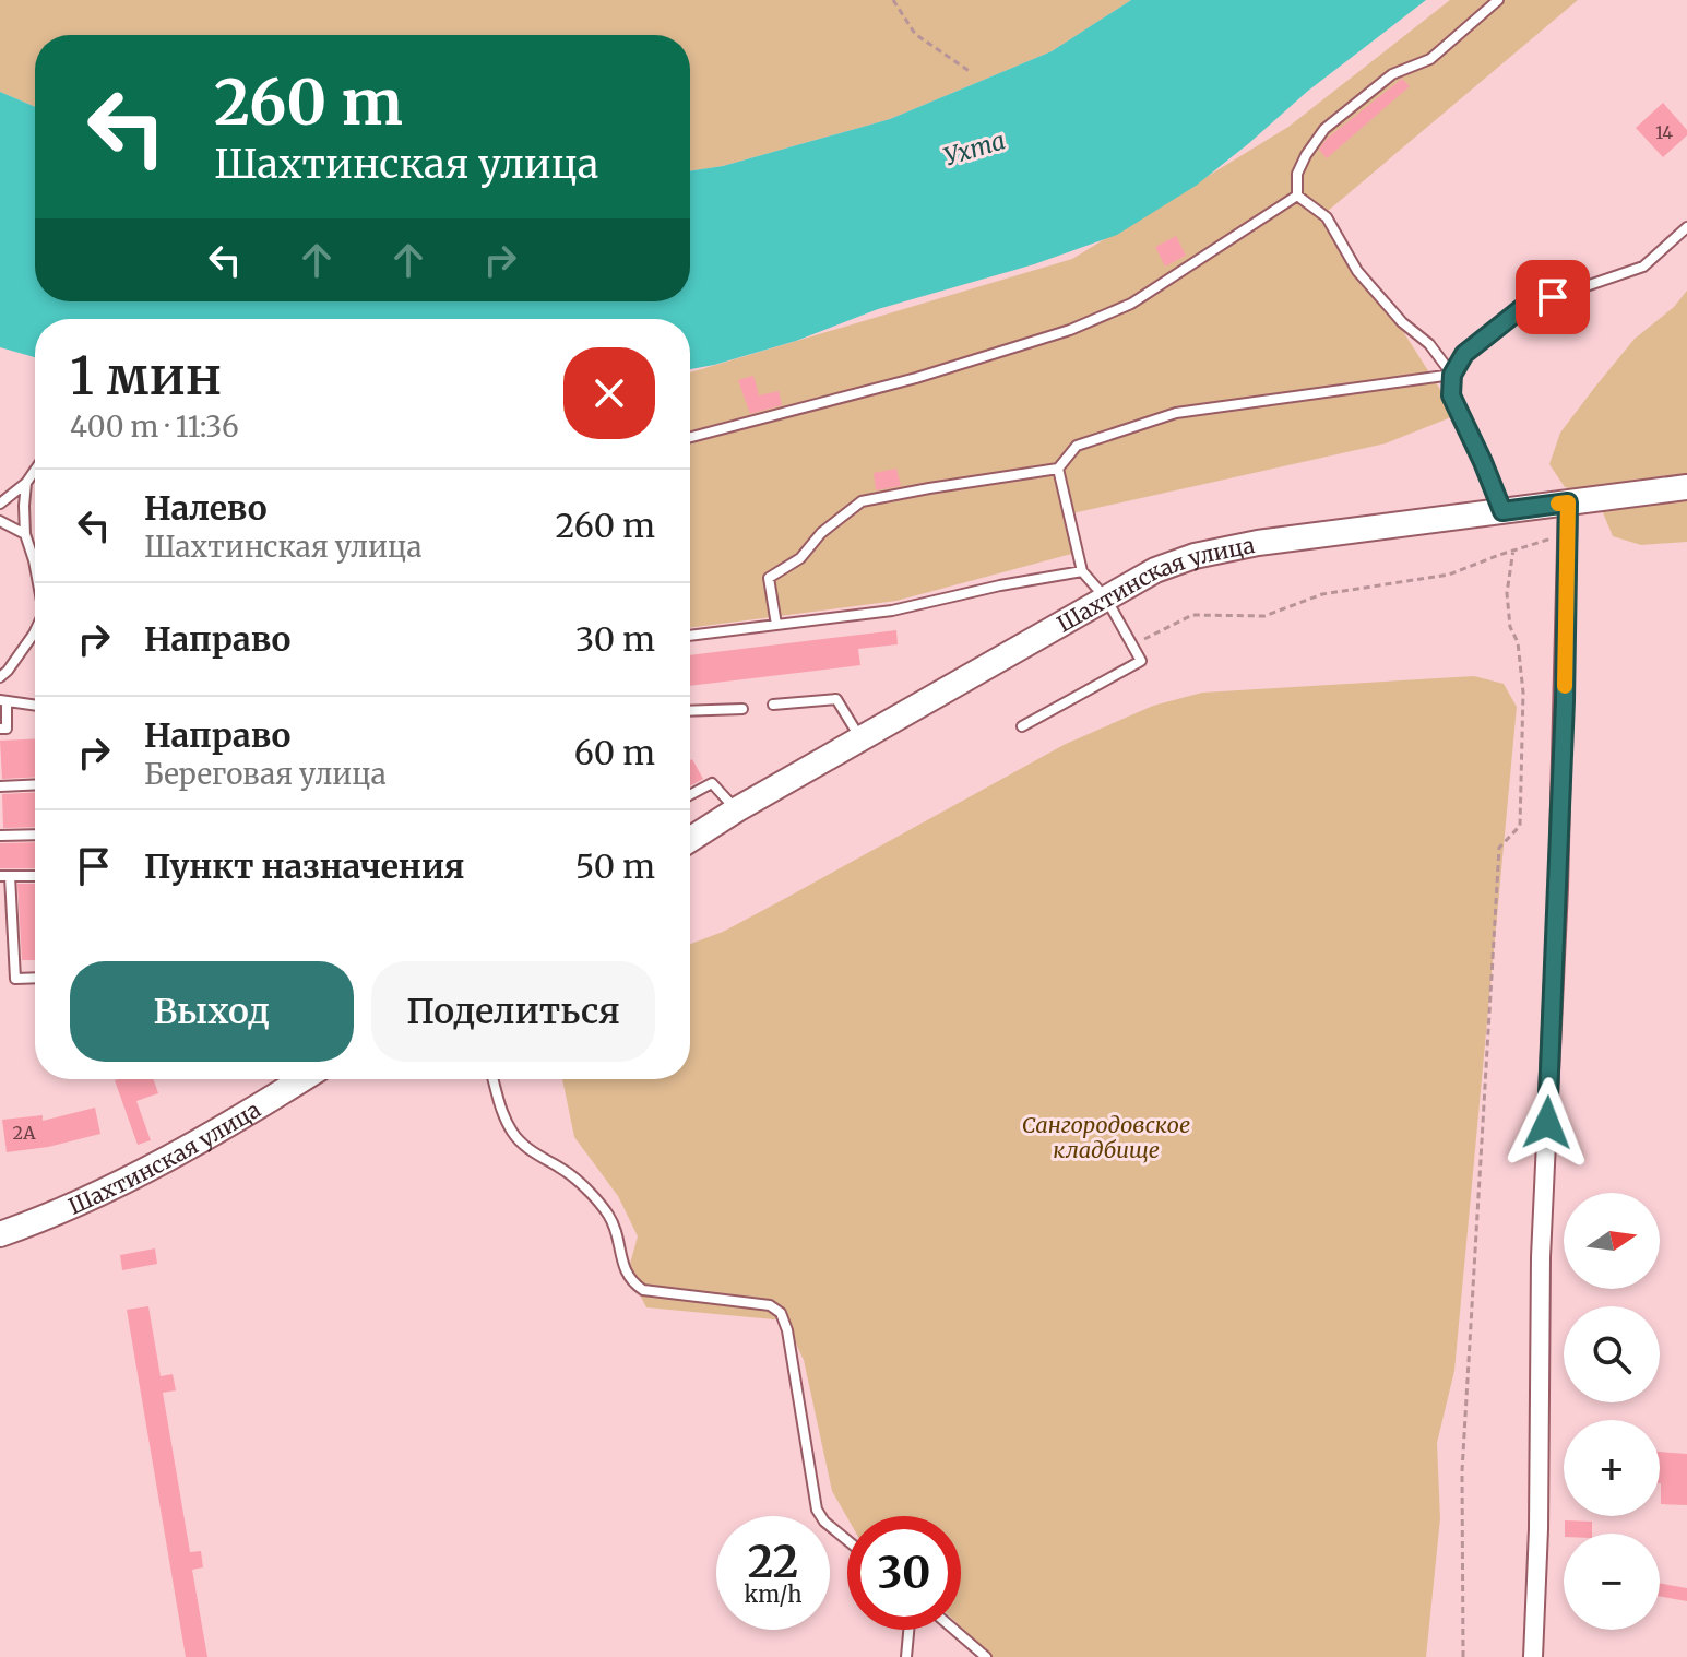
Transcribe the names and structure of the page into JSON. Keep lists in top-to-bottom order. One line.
{"streets":{"street":["Шахтинская улица"]},"water":["Ухта"],"parks":["Сангородовское кладбище"],"house_numbers":["14","2А"],"north":"right","page":{"turn":["260 m","Шахтинская улица"],"heading":["1 мин","400 m · 11:36"],"list":[{"name":"Налево","note":"Шахтинская улица","value":"260 m"},{"name":"Направо","value":"30 m"},{"name":"Направо","note":"Береговая улица","value":"60 m"},{"name":"Пункт назначения","value":"50 m"}],"buttons":["Выход","Поделиться"],"map_buttons":["+","−"],"speed":"22 km/h","limit":"30"}}
